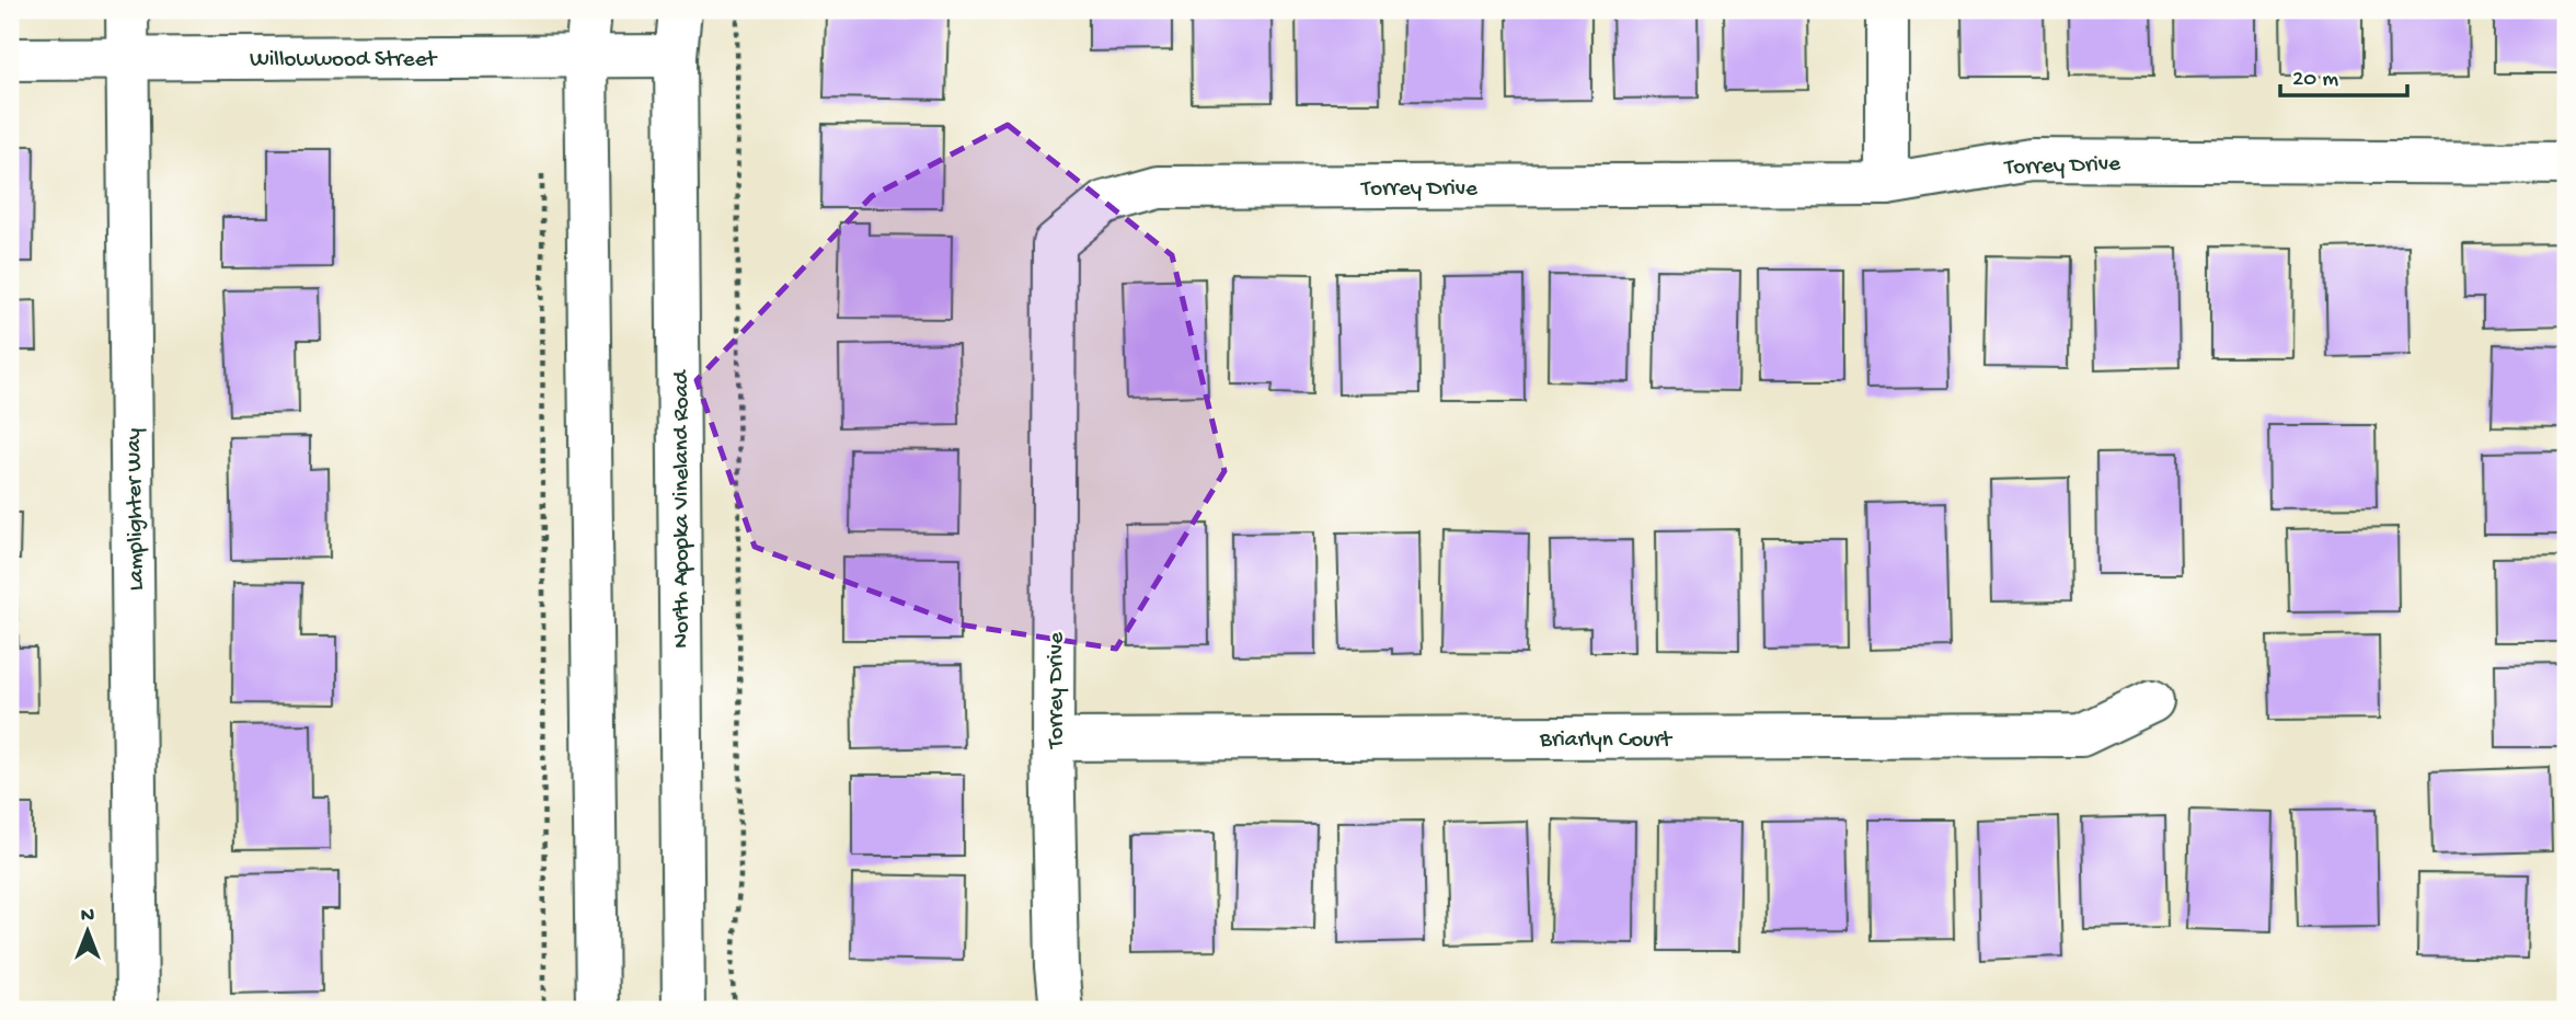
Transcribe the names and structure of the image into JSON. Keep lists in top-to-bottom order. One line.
{"streets":{"street":["Willowwood Street","Torrey Drive","Lamplighter Way","North Apopka Vineland Road","Briarlyn Court"]},"crossings":[["Willowwood Street","Lamplighter Way"],["Willowwood Street","North Apopka Vineland Road"],["Torrey Drive","Briarlyn Court"]],"scale_bar":"20 m","north":"top"}
